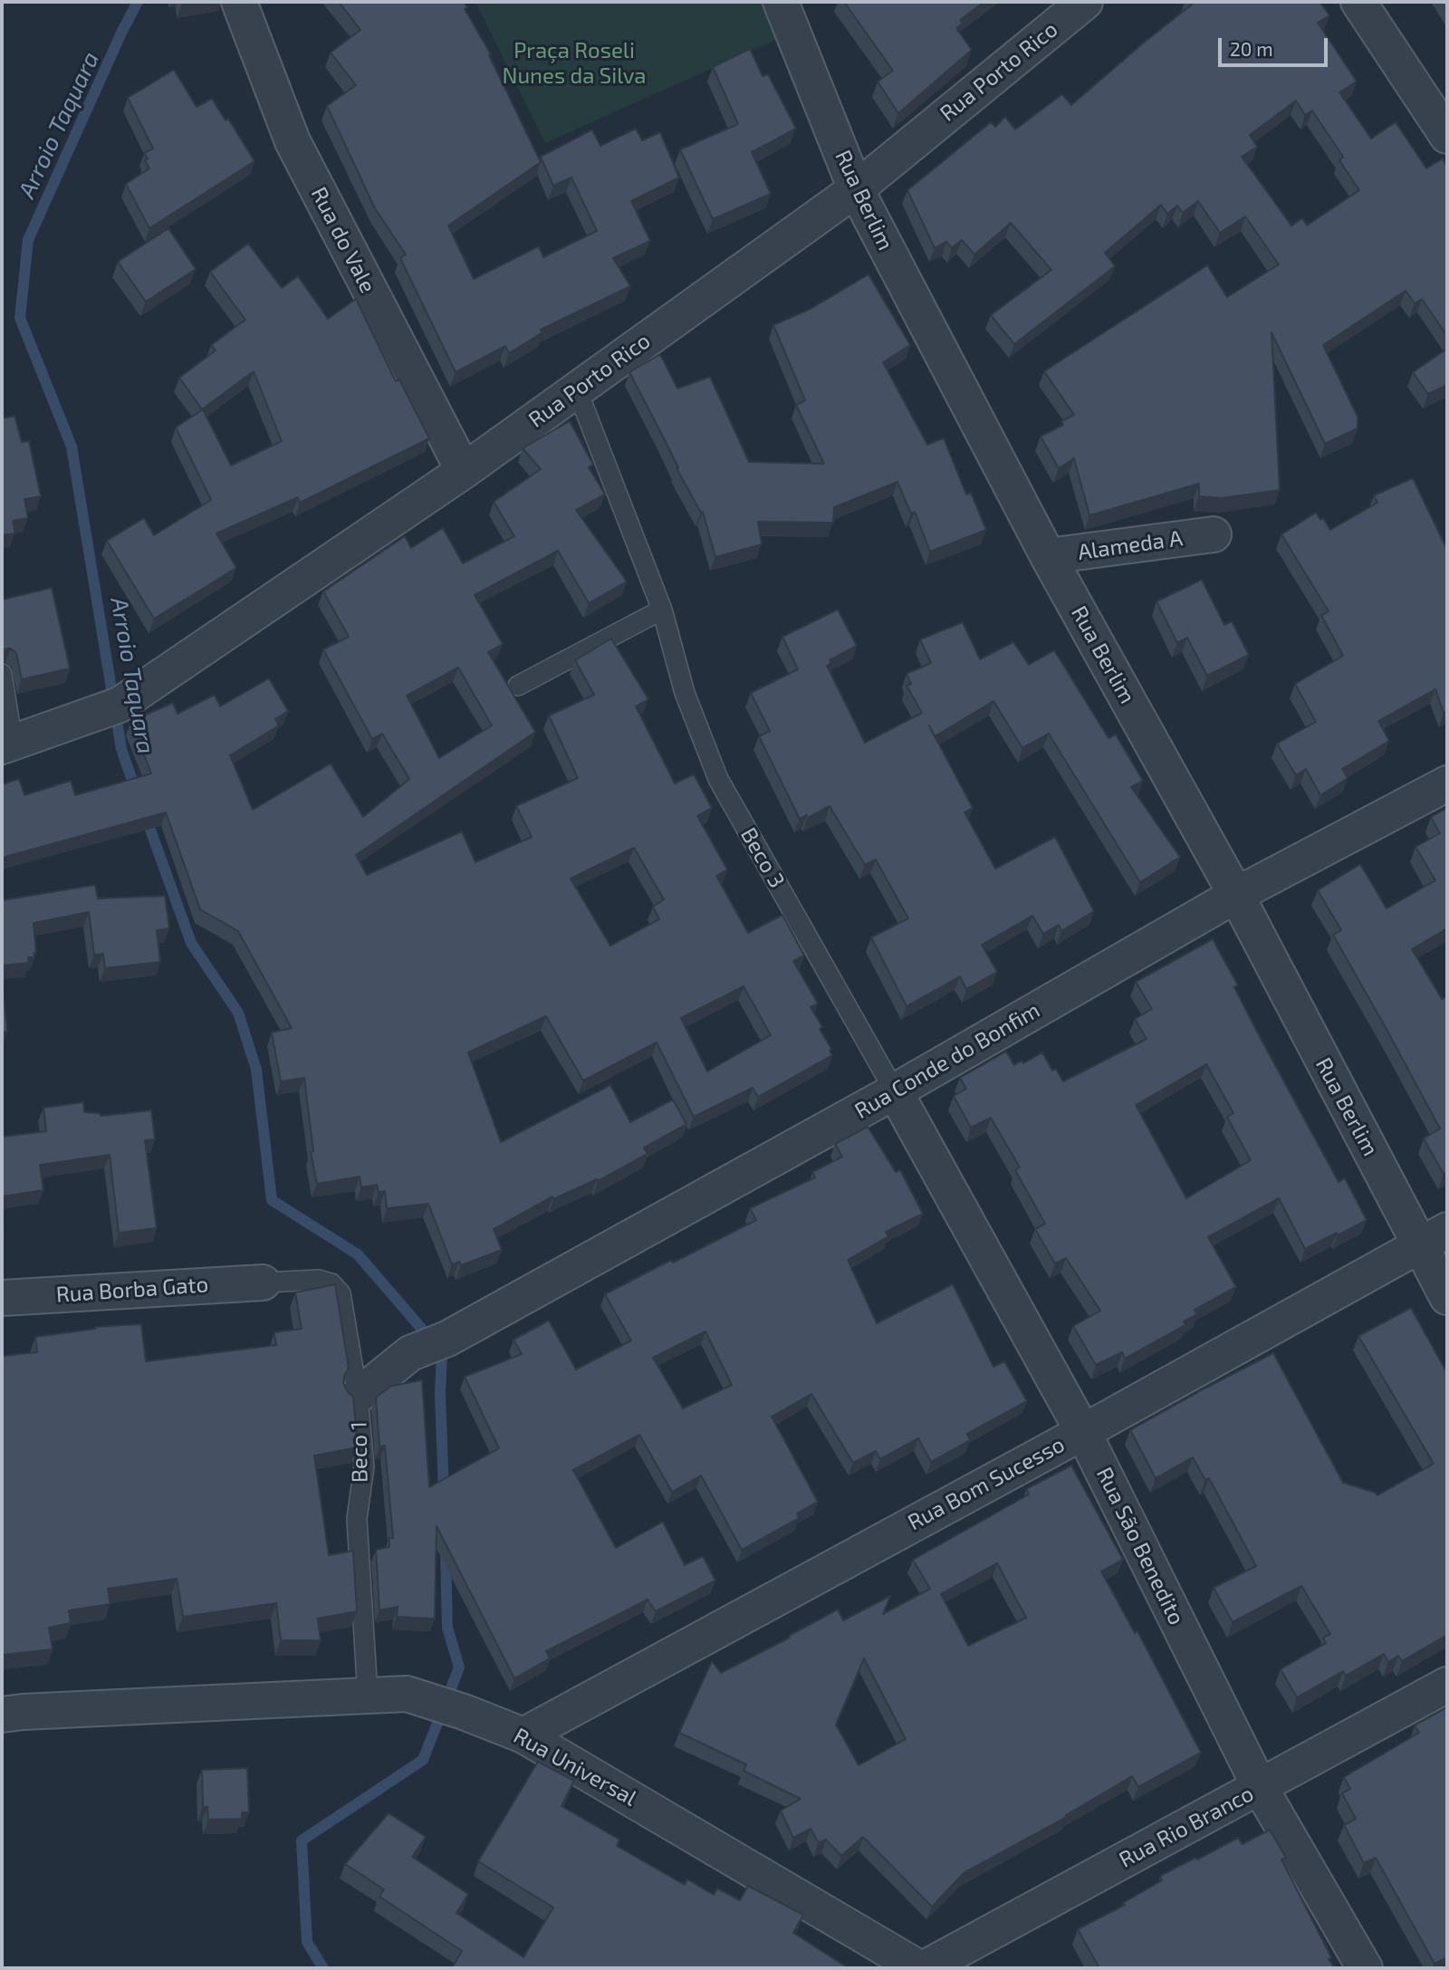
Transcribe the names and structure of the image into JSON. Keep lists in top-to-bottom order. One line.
{"streets":{"street":["Rua Porto Rico","Rua Berlim","Rua do Vale","Alameda A","Rua Conde do Bonfim","Rua Borba Gato","Rua Bom Sucesso","Rua São Benedito","Rua Universal","Rua Rio Branco"],"lane":["Beco 3","Beco 1"]},"crossings":[["Rua Porto Rico","Rua Berlim"],["Rua Porto Rico","Rua do Vale"],["Rua Porto Rico","Beco 3"],["Rua Berlim","Alameda A"],["Rua Berlim","Rua Conde do Bonfim"],["Rua Berlim","Rua Bom Sucesso"],["Beco 3","Rua Conde do Bonfim"],["Beco 3","Rua São Benedito"],["Rua Conde do Bonfim","Beco 1"],["Rua Conde do Bonfim","Rua São Benedito"],["Rua Borba Gato","Beco 1"],["Beco 1","Rua Universal"],["Rua Bom Sucesso","Rua São Benedito"],["Rua Bom Sucesso","Rua Universal"],["Rua São Benedito","Rua Rio Branco"]],"water":["Arroio Taquara"],"parks":["Praça Roseli Nunes da Silva"],"scale_bar":"20 m"}
